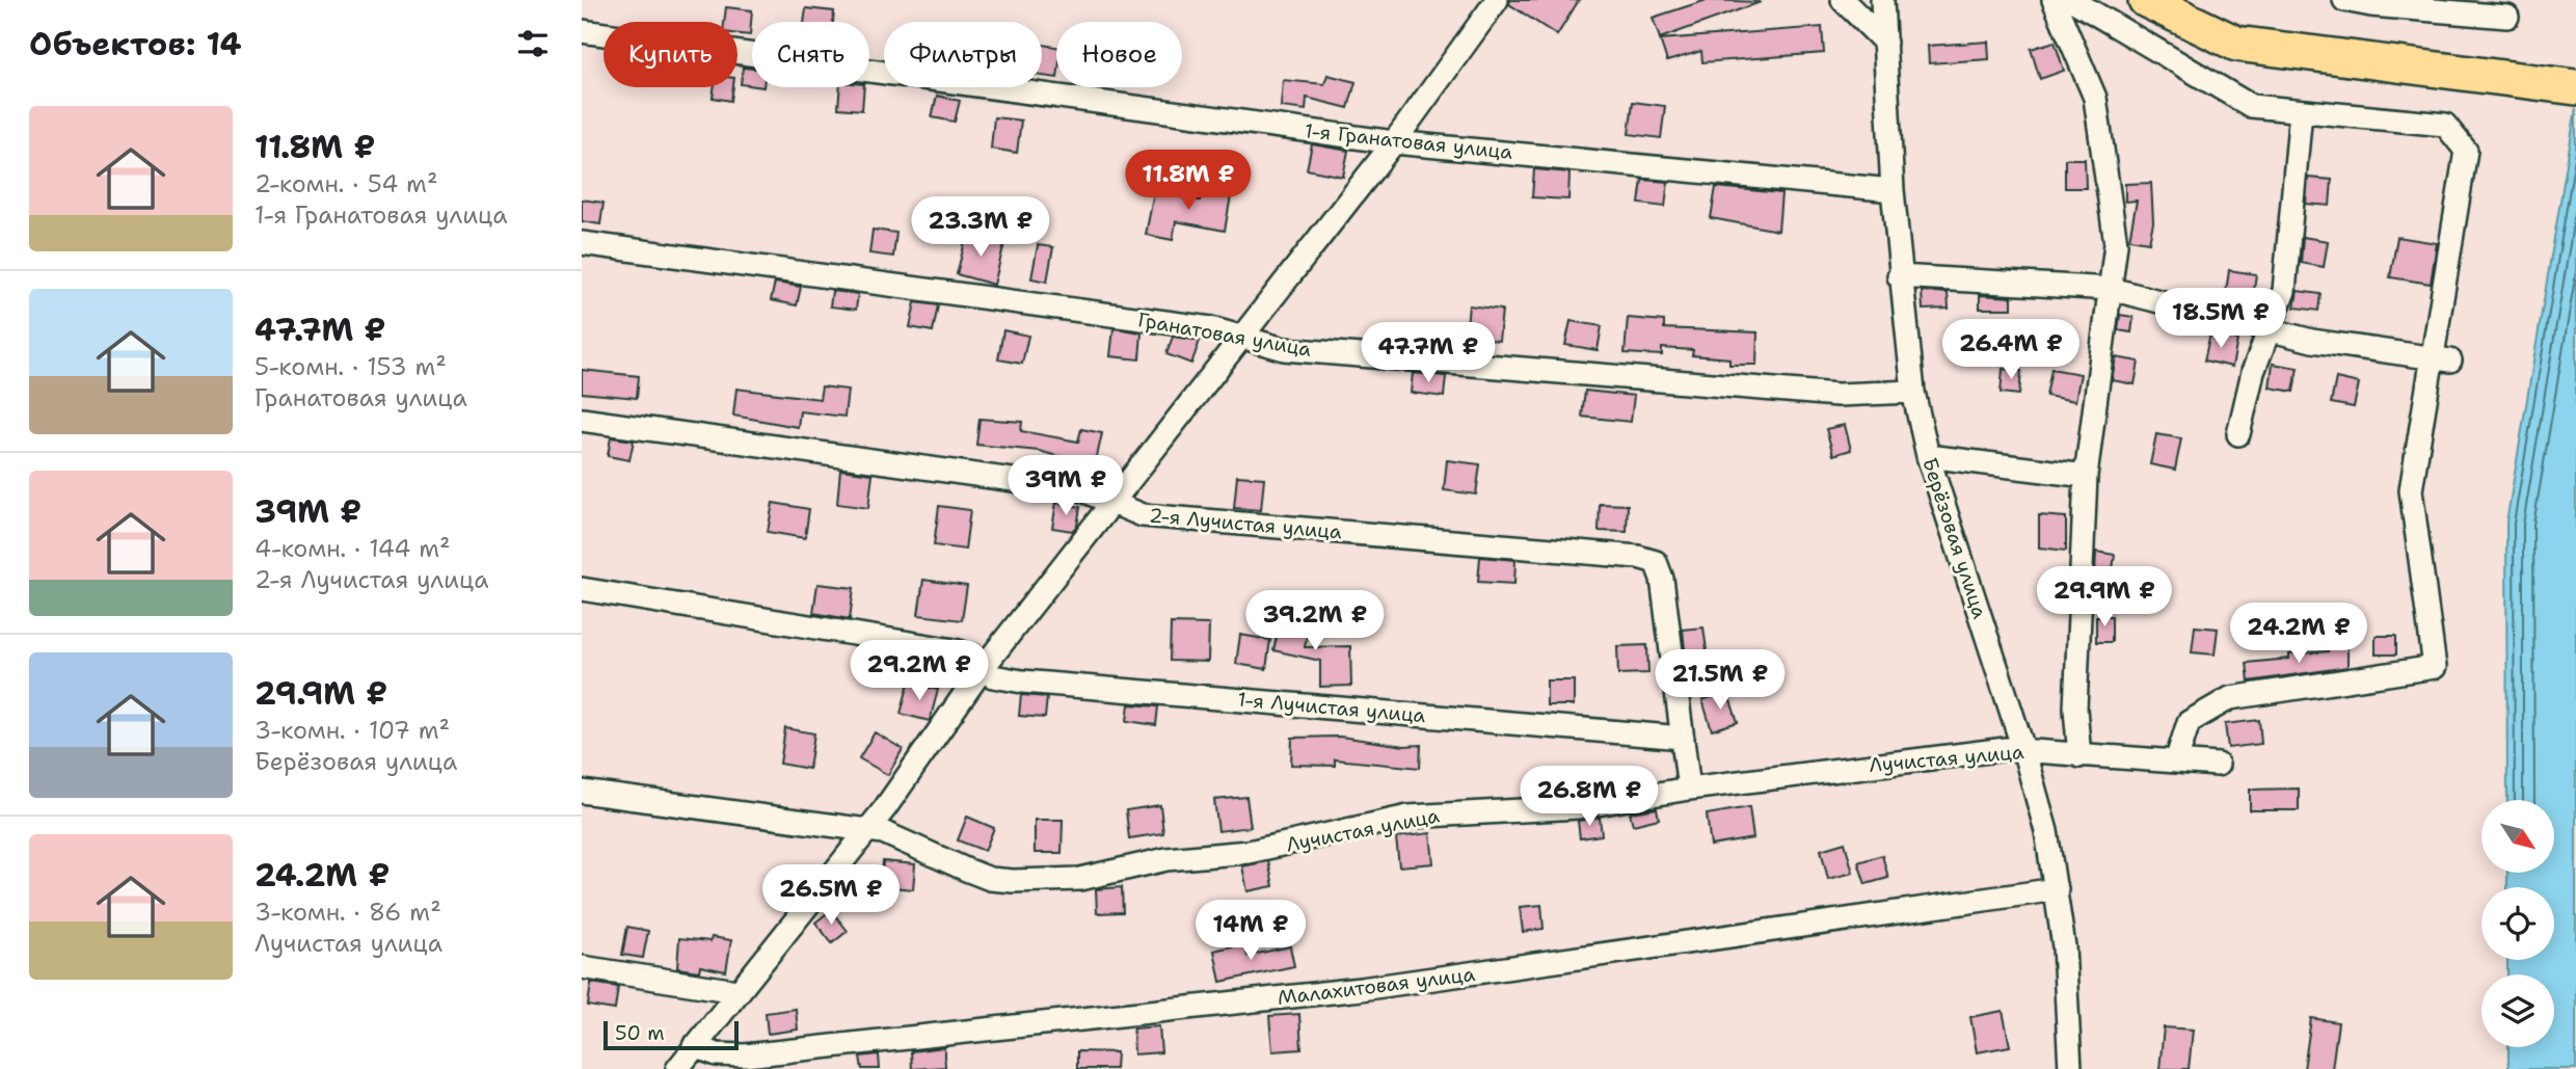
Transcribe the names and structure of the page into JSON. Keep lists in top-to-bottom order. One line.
{"streets":{"street":["1-я Гранатовая улица","Гранатовая улица","2-я Лучистая улица","Берёзовая улица","1-я Лучистая улица","Лучистая улица","Малахитовая улица"]},"crossings":[["1-я Гранатовая улица","Берёзовая улица"],["Гранатовая улица","Берёзовая улица"],["2-я Лучистая улица","1-я Лучистая улица"],["Берёзовая улица","Лучистая улица"],["Берёзовая улица","Малахитовая улица"]],"scale_bar":"50 m","north":"bottom right","page":{"heading":"Объектов: 14","chip":["Купить","Снять","Фильтры","Новое"],"list":[{"name":"11.8M ₽","note":"2-комн. · 54 m² · 1-я Гранатовая улица"},{"name":"47.7M ₽","note":"5-комн. · 153 m² · Гранатовая улица"},{"name":"39M ₽","note":"4-комн. · 144 m² · 2-я Лучистая улица"},{"name":"29.9M ₽","note":"3-комн. · 107 m² · Берёзовая улица"},{"name":"24.2M ₽","note":"3-комн. · 86 m² · Лучистая улица"}],"price":["11.8M ₽","23.3M ₽","18.5M ₽","26.4M ₽","47.7M ₽","39M ₽","29.9M ₽","39.2M ₽","24.2M ₽","29.2M ₽","21.5M ₽","26.8M ₽","26.5M ₽","14M ₽"],"scale":"50 m"}}
